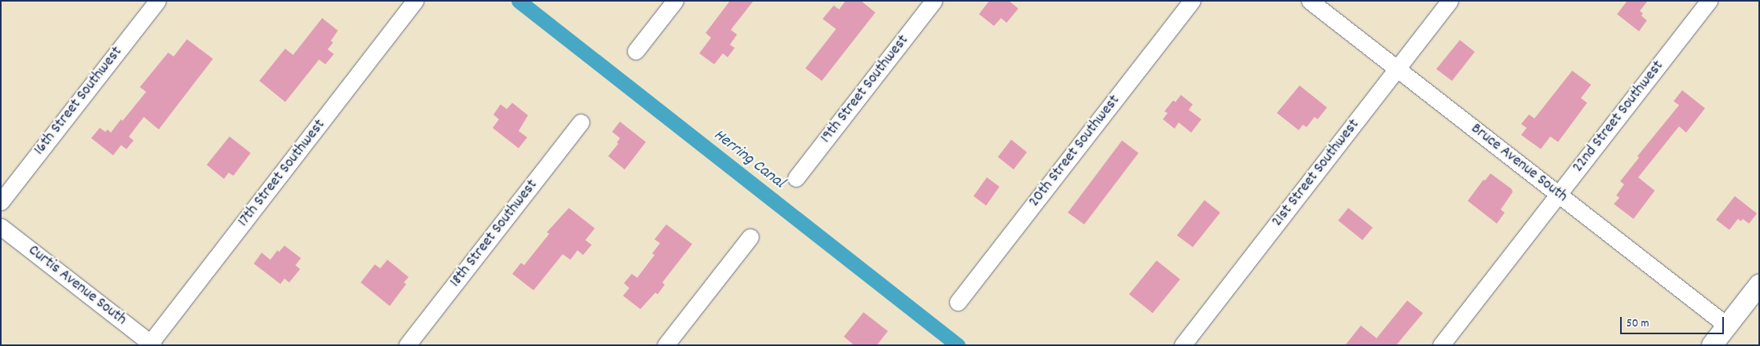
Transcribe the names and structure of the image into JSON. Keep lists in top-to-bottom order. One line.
{"streets":{"street":["19th Street Southwest","16th Street Southwest","22nd Street Southwest","20th Street Southwest","Bruce Avenue South","17th Street Southwest","21st Street Southwest","18th Street Southwest","Curtis Avenue South"]},"crossings":[["22nd Street Southwest","Bruce Avenue South"],["Bruce Avenue South","21st Street Southwest"],["17th Street Southwest","Curtis Avenue South"]],"water":["Herring Canal"],"scale_bar":"50 m"}
